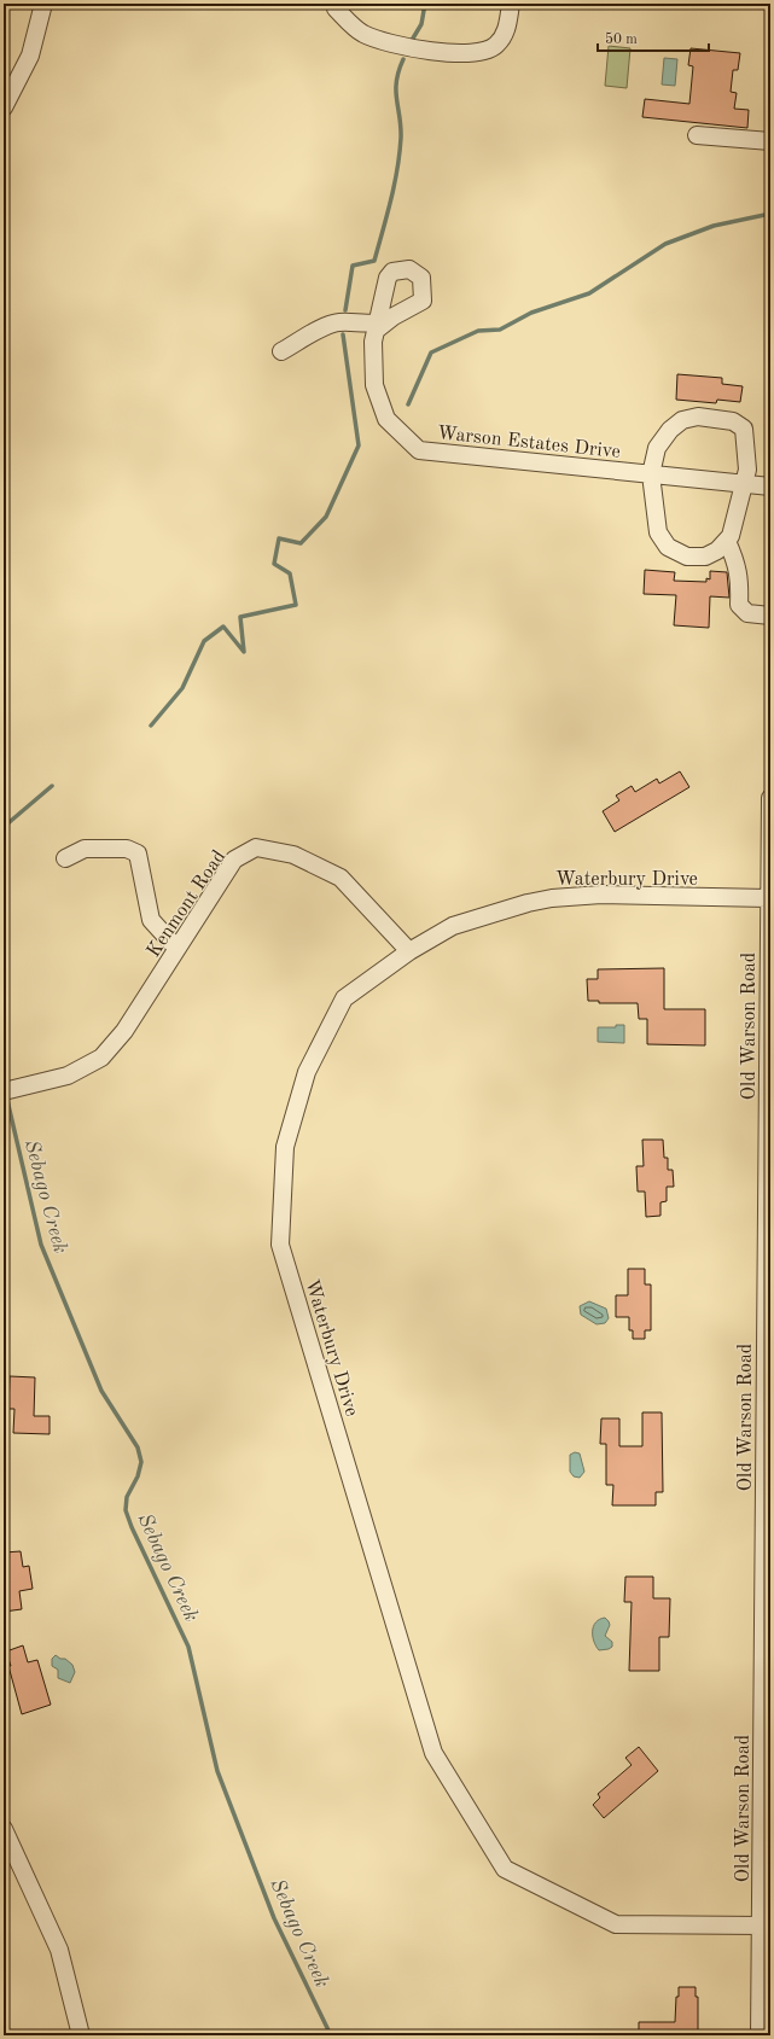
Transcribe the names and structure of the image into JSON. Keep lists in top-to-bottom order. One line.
{"streets":{"street":["Warson Estates Drive","Waterbury Drive","Kenmont Road","Old Warson Road"]},"crossings":[["Waterbury Drive","Kenmont Road"],["Waterbury Drive","Old Warson Road"]],"water":["Sebago Creek"],"scale_bar":"50 m"}
